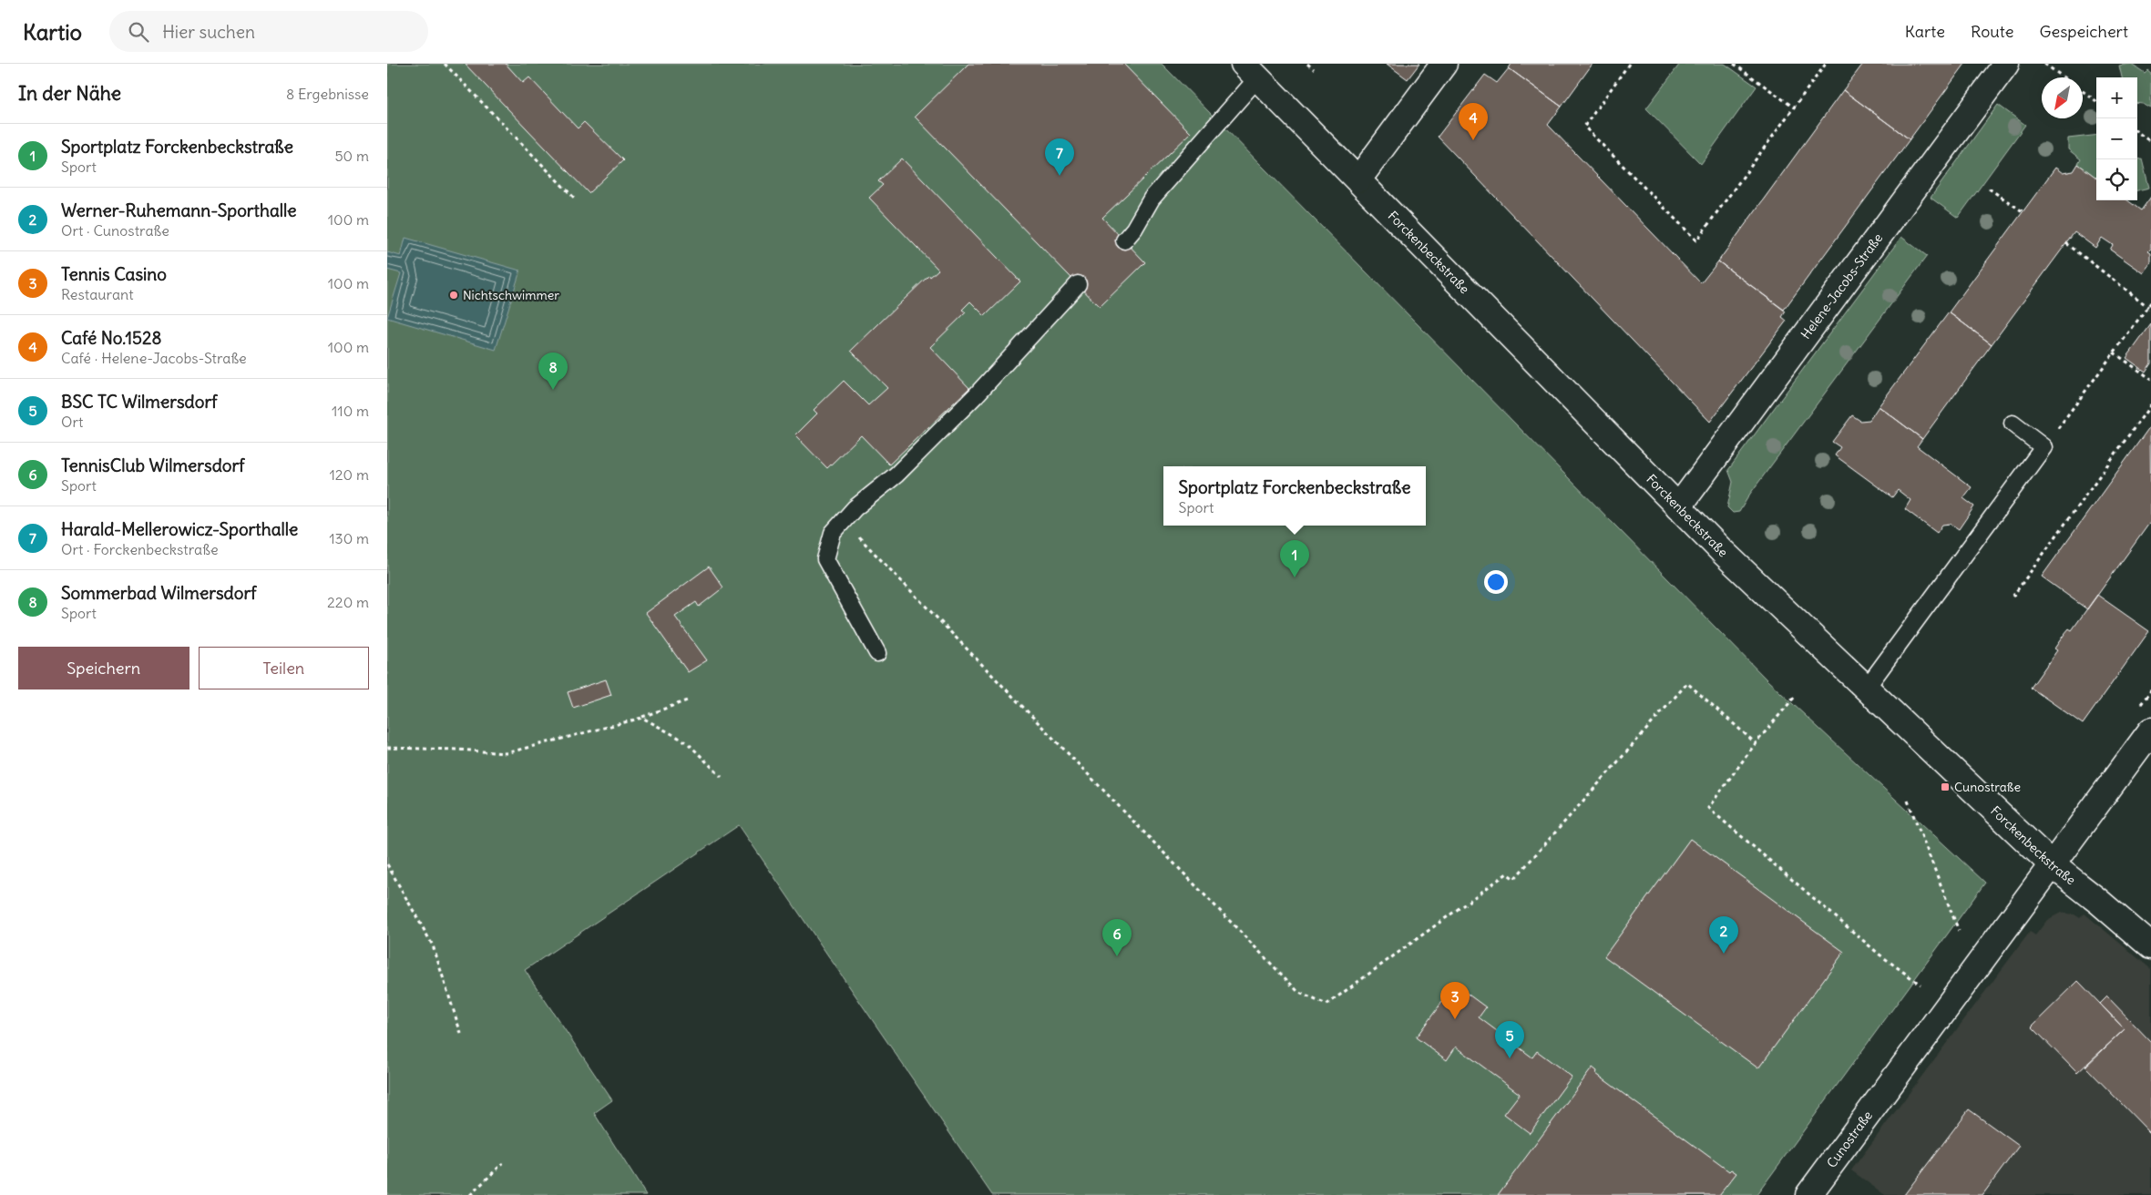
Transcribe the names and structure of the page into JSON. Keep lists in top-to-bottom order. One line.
{"streets":{"street":["Forckenbeckstraße","Helene-Jacobs-Straße","Cunostraße"]},"crossings":[["Forckenbeckstraße","Helene-Jacobs-Straße"],["Forckenbeckstraße","Cunostraße"]],"places":{"other":["Nichtschwimmer"],"transit":["Cunostraße"]},"north":"bottom left","page":{"header":"Kartio","search":"Hier suchen","nav":["Karte","Route","Gespeichert"],"heading":["In der Nähe","8 Ergebnisse"],"map_buttons":["+","−"],"pins":["4","7","8","1","2","6","3","5"],"list":[{"mark":"1","name":"Sportplatz Forckenbeckstraße","note":"Sport","value":"50 m"},{"mark":"2","name":"Werner-Ruhemann-Sporthalle","note":"Ort · Cunostraße","value":"100 m"},{"mark":"3","name":"Tennis Casino","note":"Restaurant","value":"100 m"},{"mark":"4","name":"Café No.1528","note":"Café · Helene-Jacobs-Straße","value":"100 m"},{"mark":"5","name":"BSC TC Wilmersdorf","note":"Ort","value":"110 m"},{"mark":"6","name":"TennisClub Wilmersdorf","note":"Sport","value":"120 m"},{"mark":"7","name":"Harald-Mellerowicz-Sporthalle","note":"Ort · Forckenbeckstraße","value":"130 m"},{"mark":"8","name":"Sommerbad Wilmersdorf","note":"Sport","value":"220 m"}],"popup":["Sportplatz Forckenbeckstraße","Sport"],"buttons":["Speichern","Teilen"]}}
